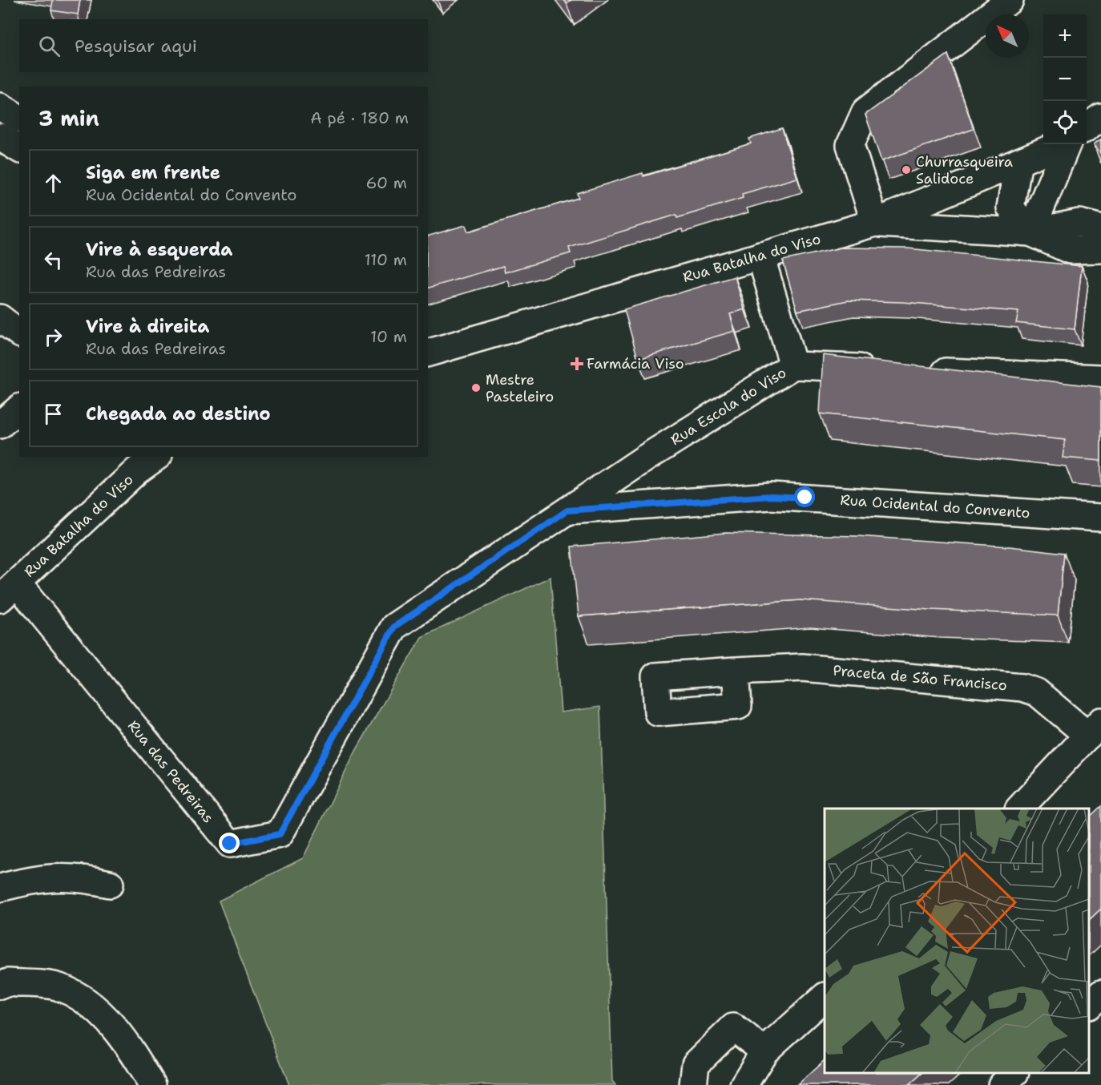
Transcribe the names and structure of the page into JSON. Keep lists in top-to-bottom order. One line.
{"streets":{"street":["Rua Batalha do Viso","Rua Escola do Viso","Rua Ocidental do Convento","Praceta de São Francisco","Rua das Pedreiras"]},"crossings":[["Rua Batalha do Viso","Rua Escola do Viso"],["Rua Batalha do Viso","Rua das Pedreiras"],["Rua Escola do Viso","Rua Ocidental do Convento"],["Rua Escola do Viso","Rua das Pedreiras"],["Rua Ocidental do Convento","Rua das Pedreiras"]],"places":{"other":["Churrasqueira Salidoce","Mestre Pasteleiro"],"health":["Farmácia Viso"]},"north":"top left","page":{"map_buttons":["+","−"],"search":"Pesquisar aqui","heading":["3 min","A pé · 180 m"],"list":[["Siga em frente","Rua Ocidental do Convento","60 m"],["Vire à esquerda","Rua das Pedreiras","110 m"],["Vire à direita","Rua das Pedreiras","10 m"],"Chegada ao destino"]}}
